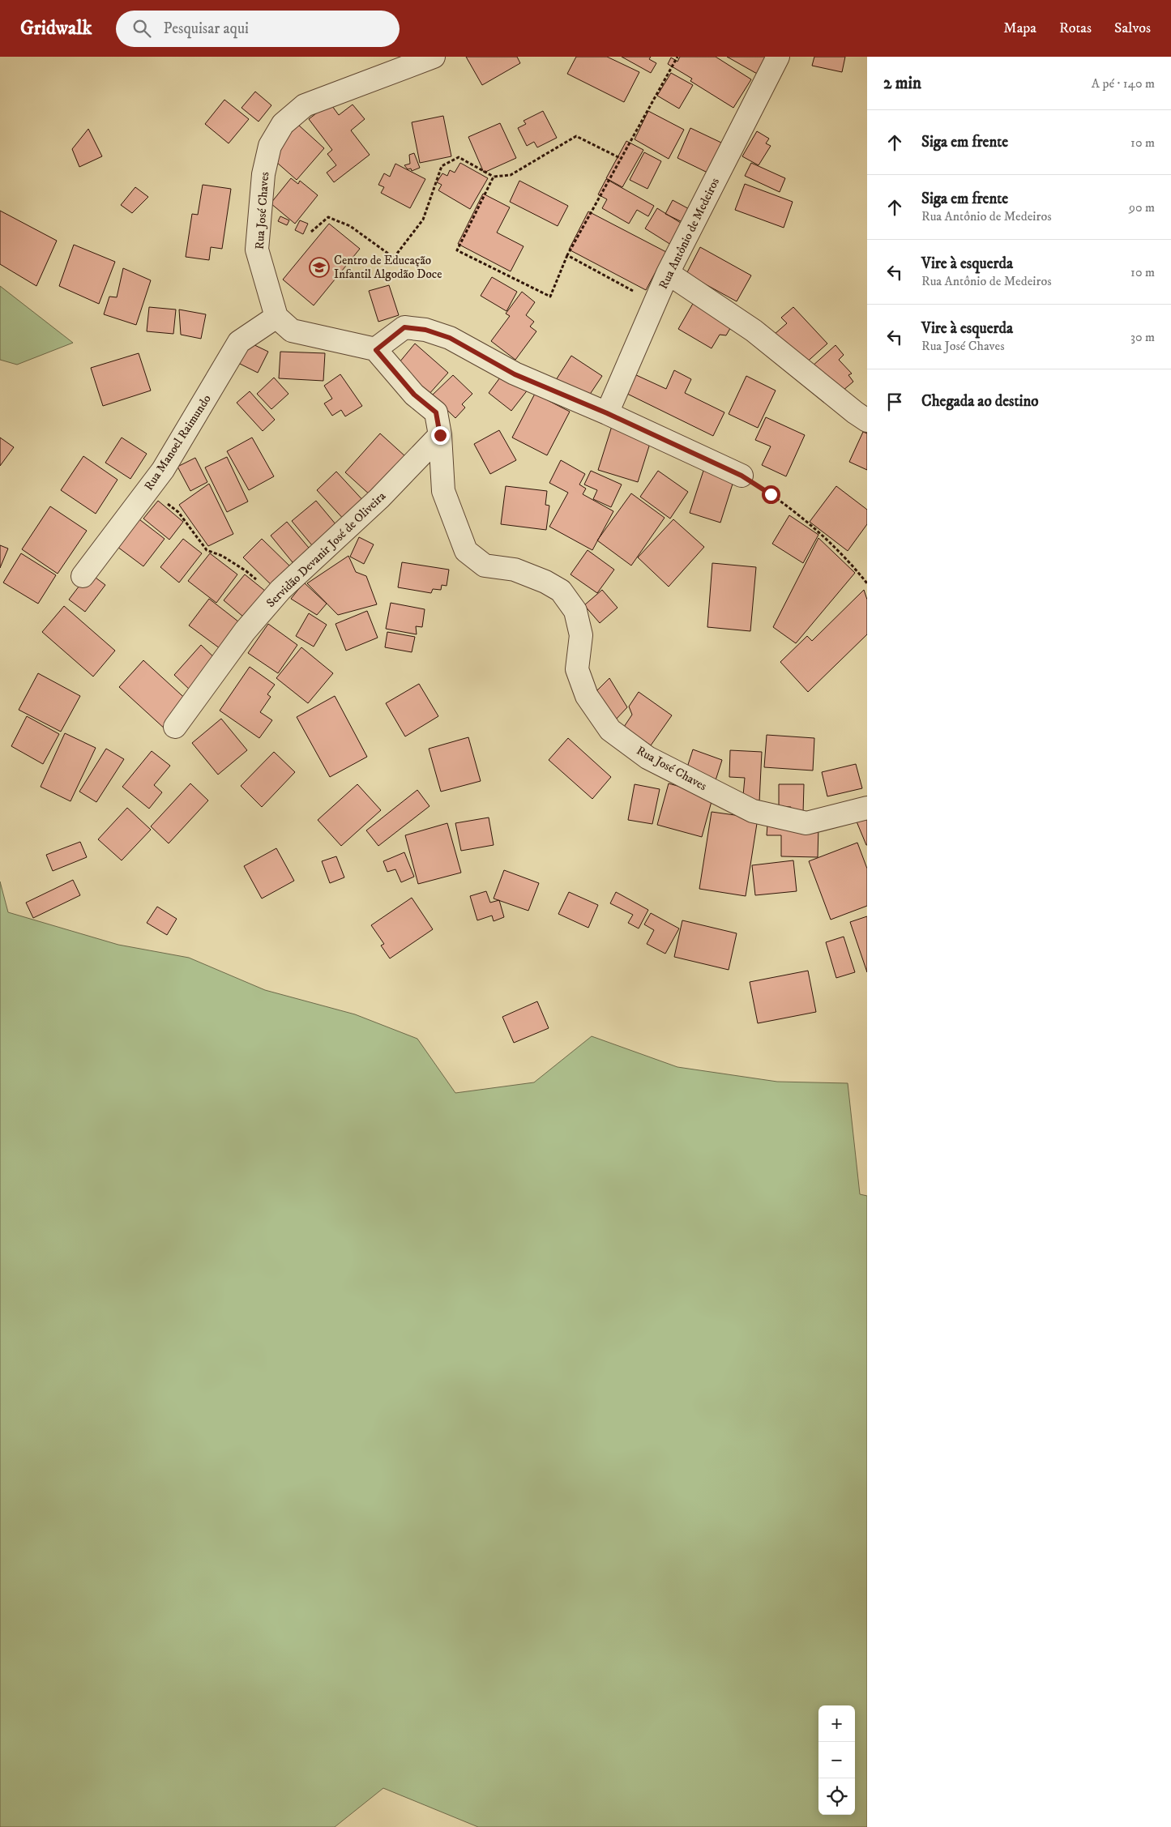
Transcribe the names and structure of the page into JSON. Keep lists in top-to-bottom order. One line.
{"streets":{"street":["Rua José Chaves","Rua Antônio de Medeiros","Rua Manoel Raimundo","Servidão Devanir José de Oliveira"]},"crossings":[["Rua José Chaves","Rua Manoel Raimundo"],["Rua José Chaves","Servidão Devanir José de Oliveira"]],"places":{"school or university":["Centro de Educação Infantil Algodão Doce"]},"page":{"header":"Gridwalk","search":"Pesquisar aqui","nav":["Mapa","Rotas","Salvos"],"heading":["2 min","A pé · 140 m"],"list":[["Siga em frente","10 m"],["Siga em frente","Rua Antônio de Medeiros","90 m"],["Vire à esquerda","Rua Antônio de Medeiros","10 m"],["Vire à esquerda","Rua José Chaves","30 m"],"Chegada ao destino"],"map_buttons":["+","−"]}}
